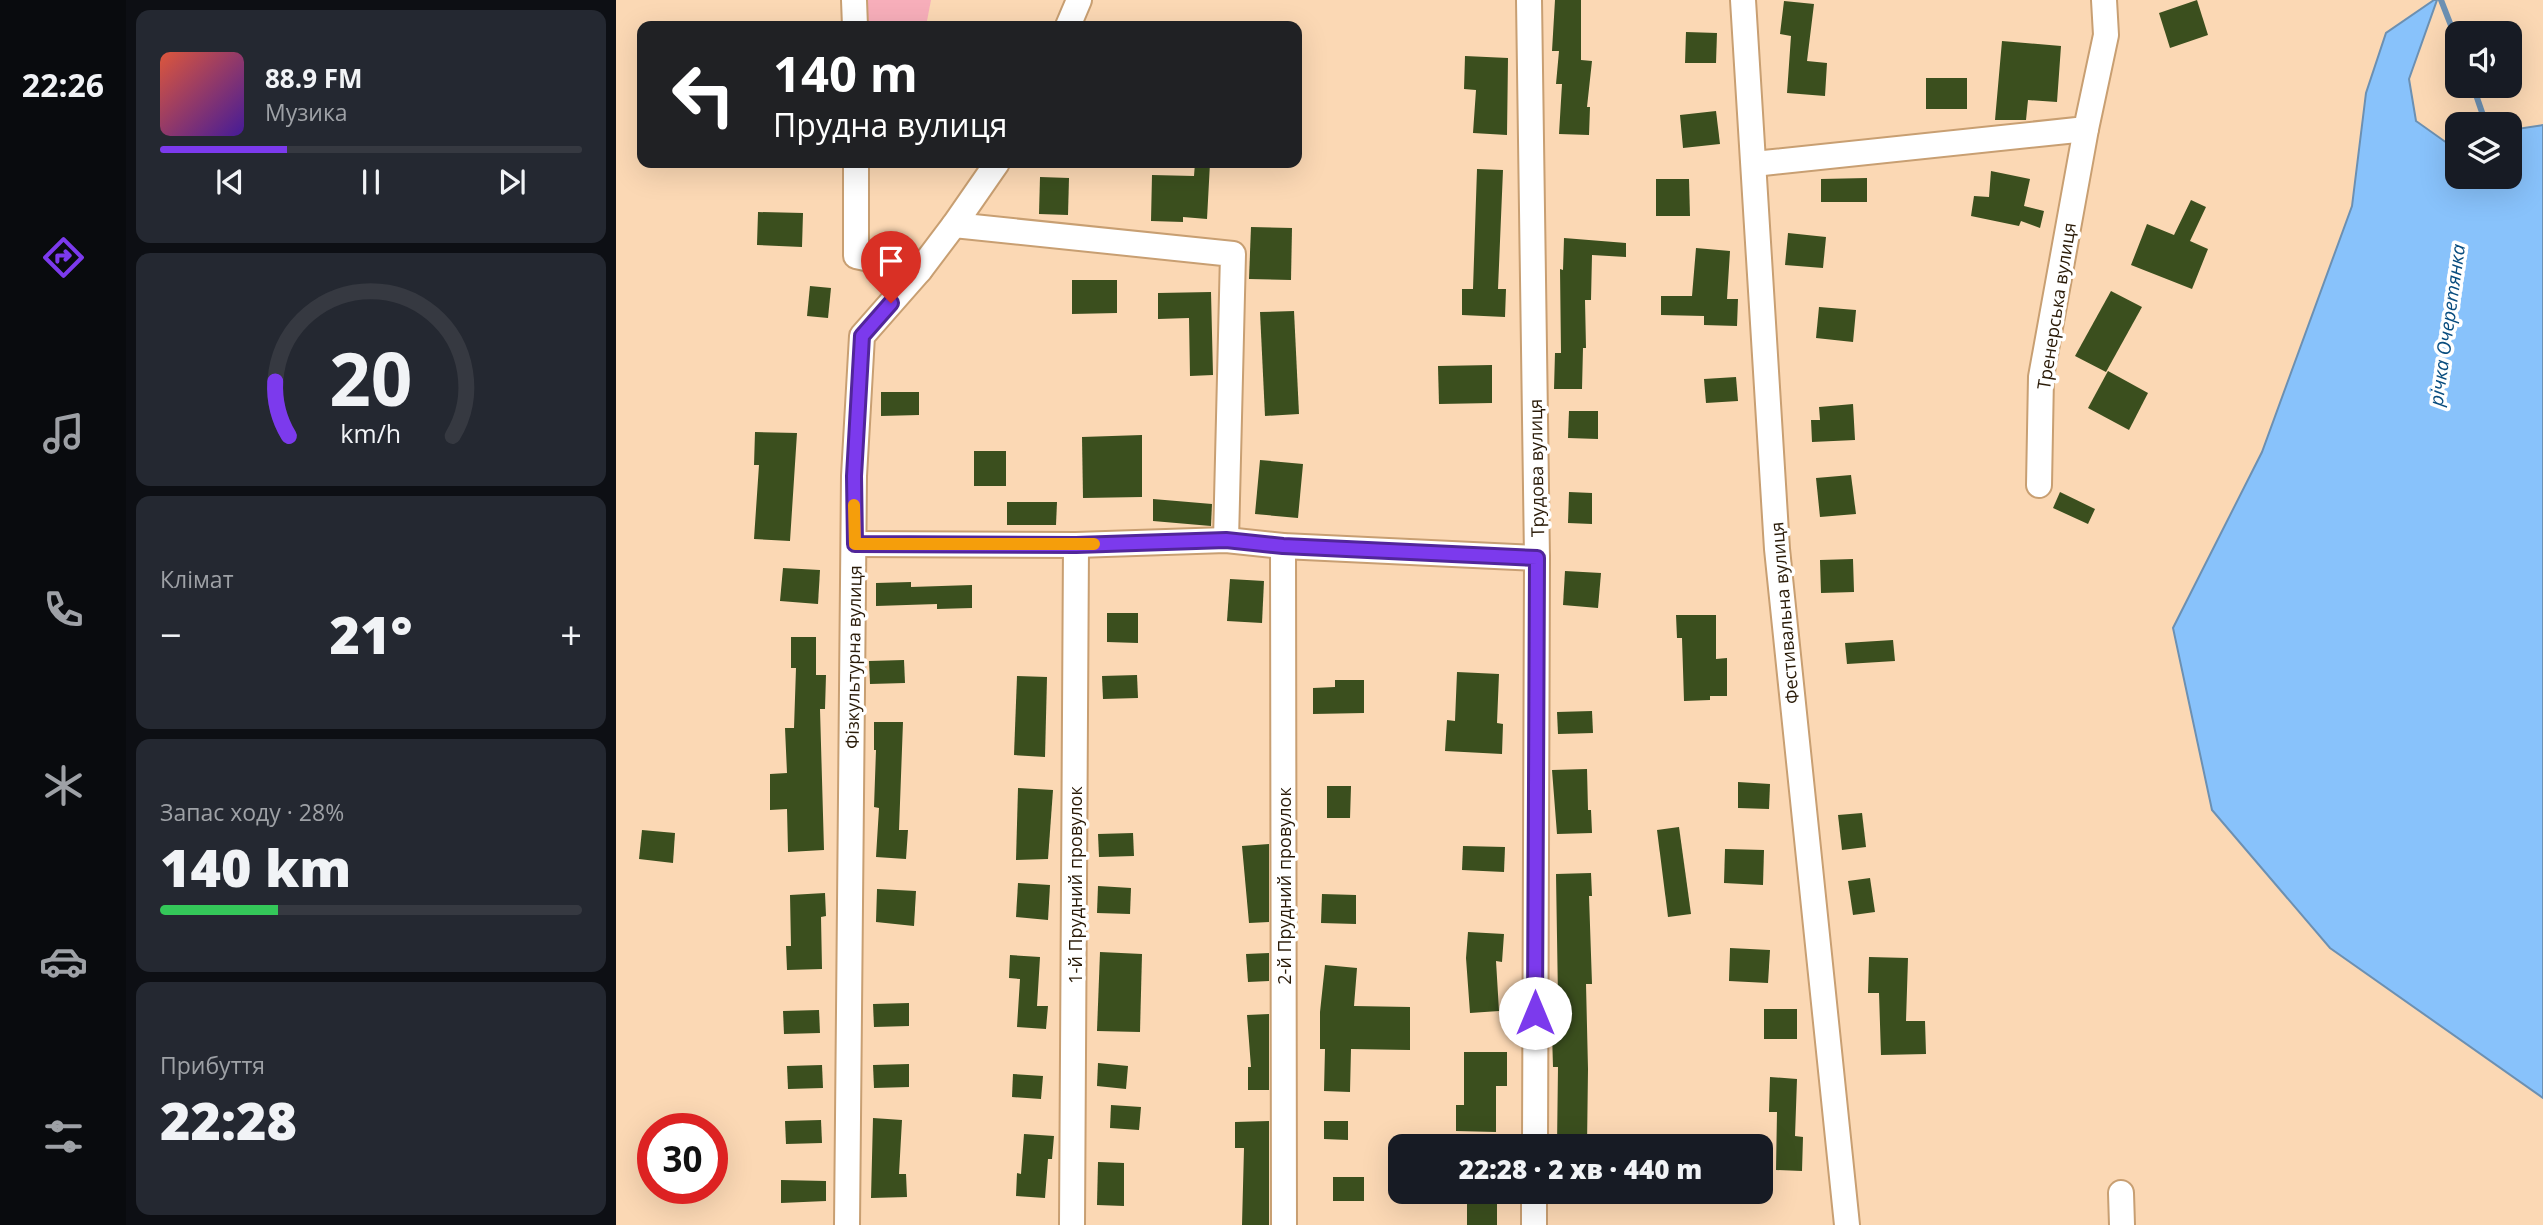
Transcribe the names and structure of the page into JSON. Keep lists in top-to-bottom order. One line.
{"streets":{"street":["Тренерська вулиця","Трудова вулиця","Фестивальна вулиця","Фізкультурна вулиця","1-й Прудний провулок","2-й Прудний провулок"]},"water":["річка Очеретянка"],"page":{"tabs":"22:26","turn":["140 m","Прудна вулиця"],"song":["88.9 FM","Музика"],"tile":["Клімат",["Запас ходу · 28%","140 km"],["Прибуття","22:28"]],"heat":["−","21°","+"],"limit":"30","trip":"22:28 · 2 хв · 440 m","gauge":["20","km/h"]}}
